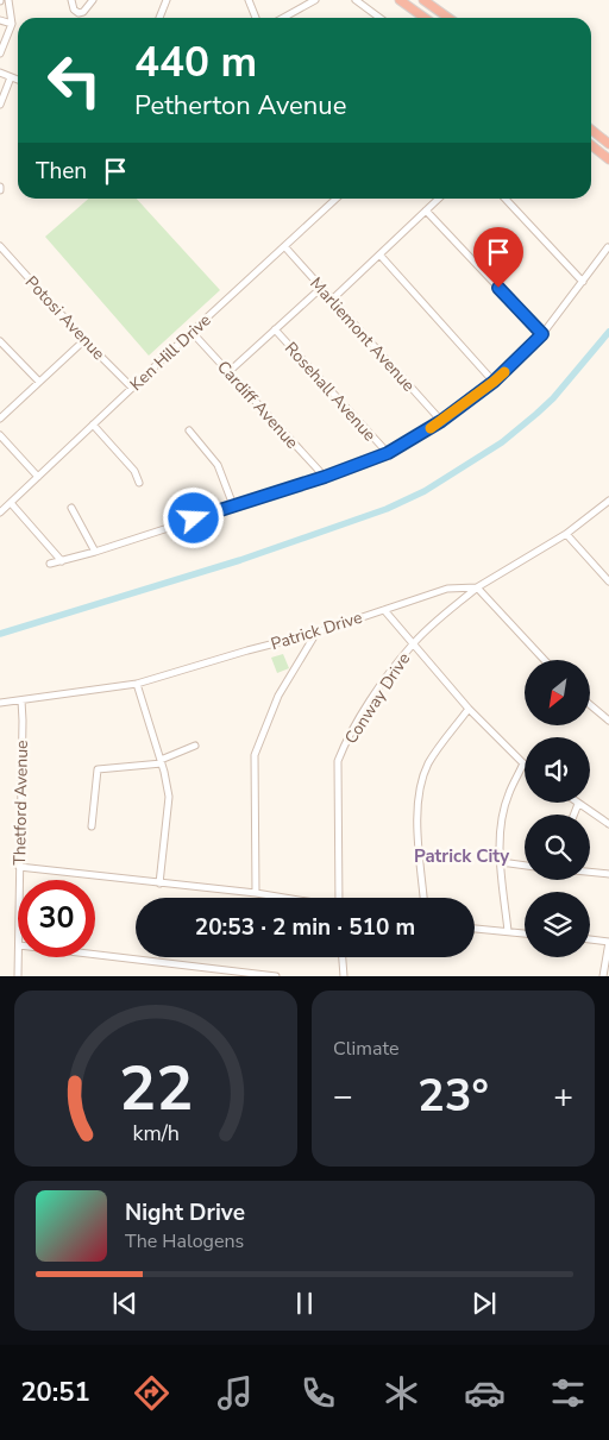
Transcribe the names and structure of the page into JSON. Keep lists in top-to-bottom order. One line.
{"streets":{"street":["Potosi Avenue","Marliemont Avenue","Ken Hill Drive","Rosehall Avenue","Cardiff Avenue","Patrick Drive","Conway Drive","Thetford Avenue"]},"crossings":[["Potosi Avenue","Ken Hill Drive"],["Marliemont Avenue","Ken Hill Drive"],["Ken Hill Drive","Cardiff Avenue"],["Patrick Drive","Conway Drive"],["Patrick Drive","Thetford Avenue"]],"districts":["Patrick City"],"north":"bottom left","page":{"turn":["440 m","Petherton Avenue"],"then":"Then","limit":"30","trip":"20:53 · 2 min · 510 m","tile":"Climate","heat":["−","23°","+"],"song":["Night Drive","The Halogens"],"tabs":"20:51","gauge":["22","km/h"]}}
